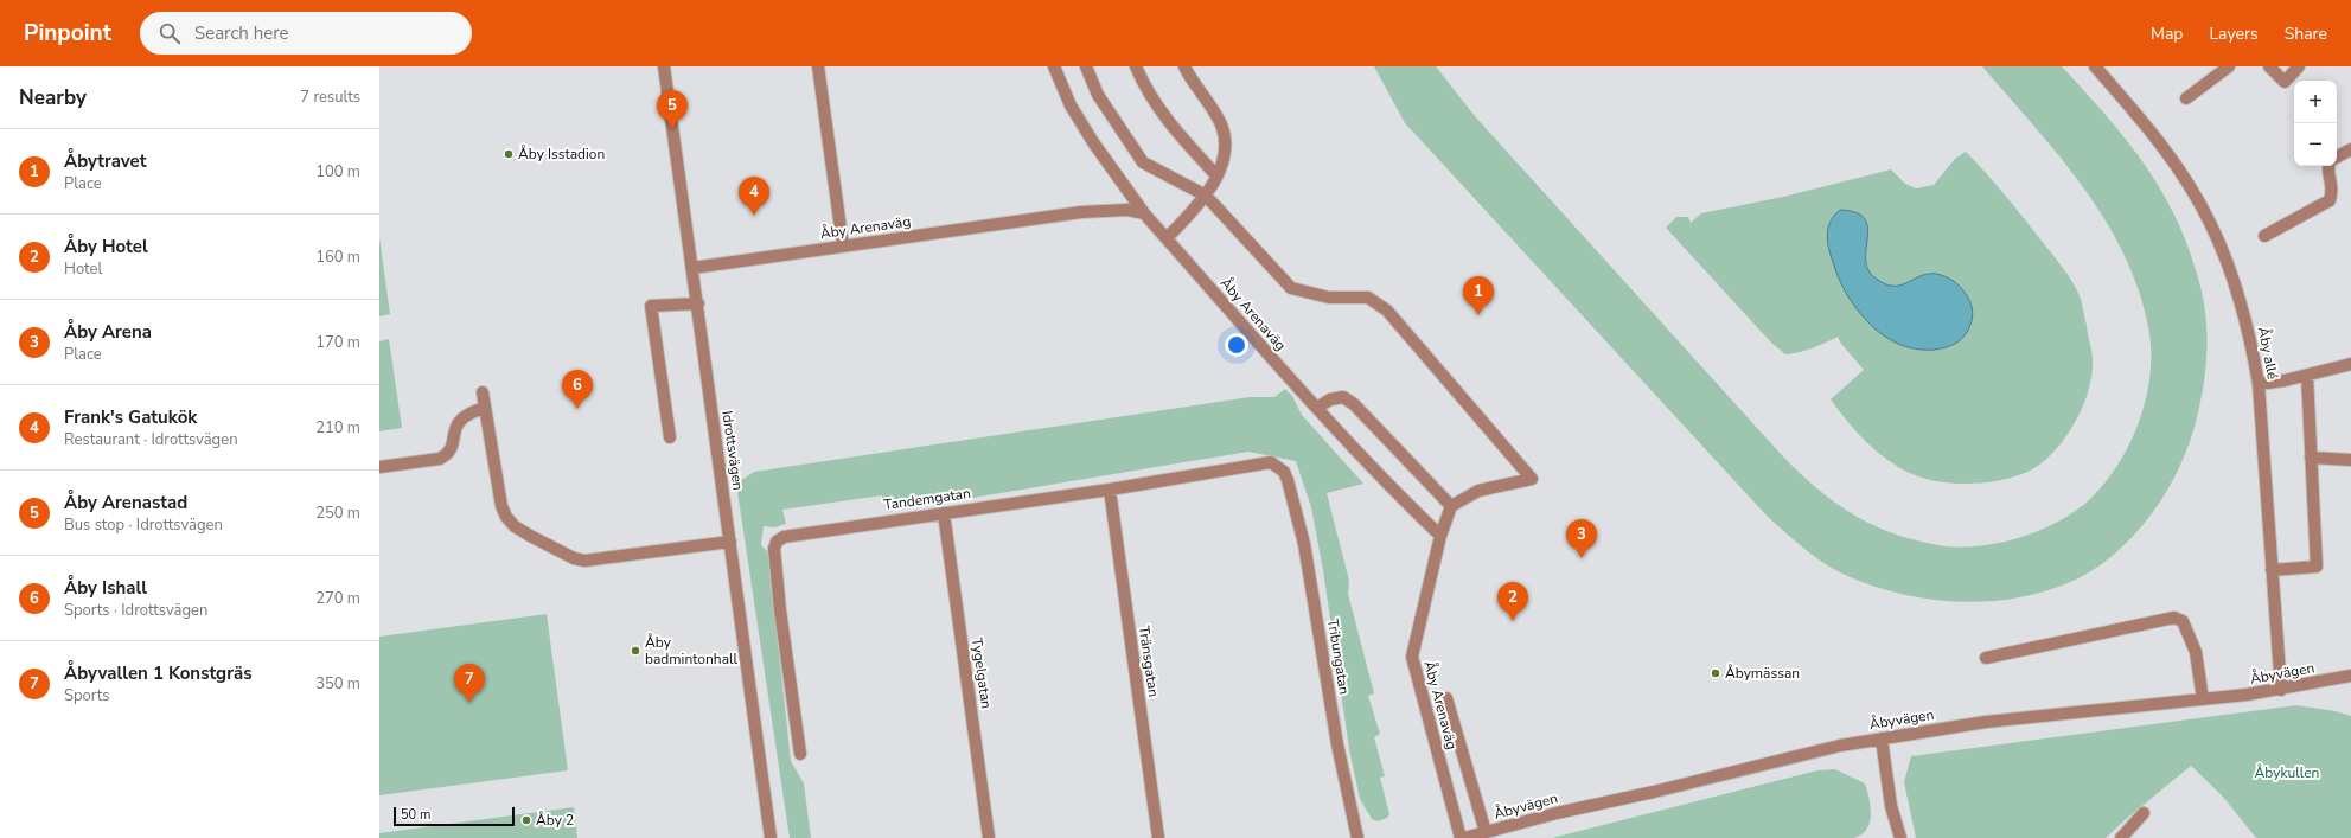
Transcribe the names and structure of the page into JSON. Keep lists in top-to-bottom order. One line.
{"streets":{"street":["Åby Arenaväg","Åby allé","Idrottsvägen","Tandemgatan","Tribungatan","Tränsgatan","Tygelgatan","Åbyvägen"]},"crossings":[["Åby Arenaväg","Idrottsvägen"],["Åby Arenaväg","Åbyvägen"],["Åby allé","Åbyvägen"],["Tandemgatan","Tribungatan"],["Tandemgatan","Tränsgatan"],["Tandemgatan","Tygelgatan"]],"parks":["Åbykullen"],"places":["Åby Isstadion","Åby badmintonhall","Åbymässan","Åby 2"],"scale_bar":"50 m","page":{"header":"Pinpoint","search":"Search here","nav":["Map","Layers","Share"],"heading":["Nearby","7 results"],"map_buttons":["+","−"],"pins":["5","4","1","6","3","2","7"],"list":[{"mark":"1","name":"Åbytravet","note":"Place","value":"100 m"},{"mark":"2","name":"Åby Hotel","note":"Hotel","value":"160 m"},{"mark":"3","name":"Åby Arena","note":"Place","value":"170 m"},{"mark":"4","name":"Frank's Gatukök","note":"Restaurant · Idrottsvägen","value":"210 m"},{"mark":"5","name":"Åby Arenastad","note":"Bus stop · Idrottsvägen","value":"250 m"},{"mark":"6","name":"Åby Ishall","note":"Sports · Idrottsvägen","value":"270 m"},{"mark":"7","name":"Åbyvallen 1 Konstgräs","note":"Sports","value":"350 m"}],"scale":"50 m"}}
